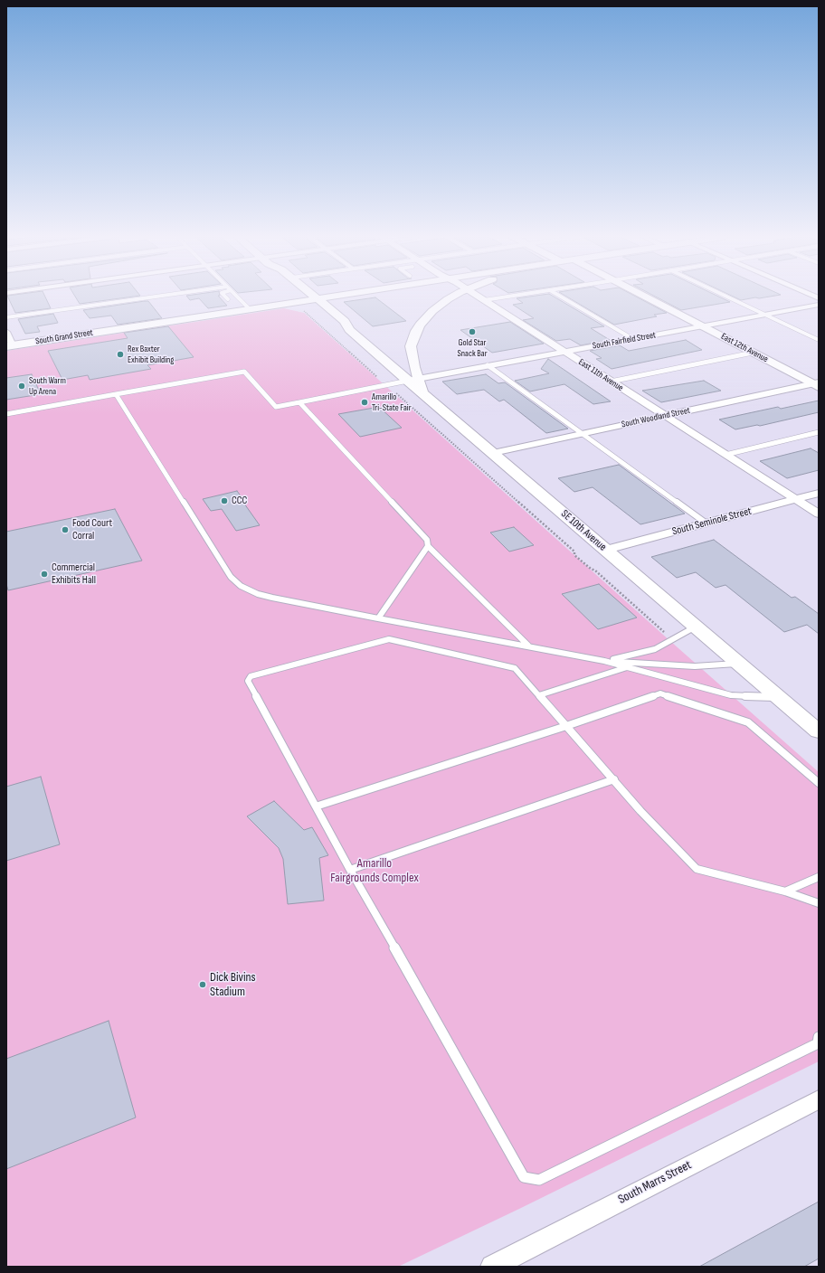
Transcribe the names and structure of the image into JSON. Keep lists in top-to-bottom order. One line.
{"streets":{"main road":["South Grand Street","East 12th Avenue","SE 10th Avenue"],"street":["South Fairfield Street","East 11th Avenue","South Woodland Street","South Seminole Street","South Marrs Street"]},"crossings":[["South Fairfield Street","East 12th Avenue"],["South Fairfield Street","East 11th Avenue"],["South Fairfield Street","SE 10th Avenue"],["East 12th Avenue","South Woodland Street"],["East 11th Avenue","South Woodland Street"],["East 11th Avenue","South Seminole Street"],["South Woodland Street","SE 10th Avenue"],["South Seminole Street","SE 10th Avenue"]],"parks":["Amarillo Fairgrounds Complex"],"places":["Gold Star Snack Bar","Rex Baxter Exhibit Building","South Warm Up Arena","Amarillo Tri-State Fair","CCC","Food Court Corral","Commercial Exhibits Hall","Dick Bivins Stadium"]}
